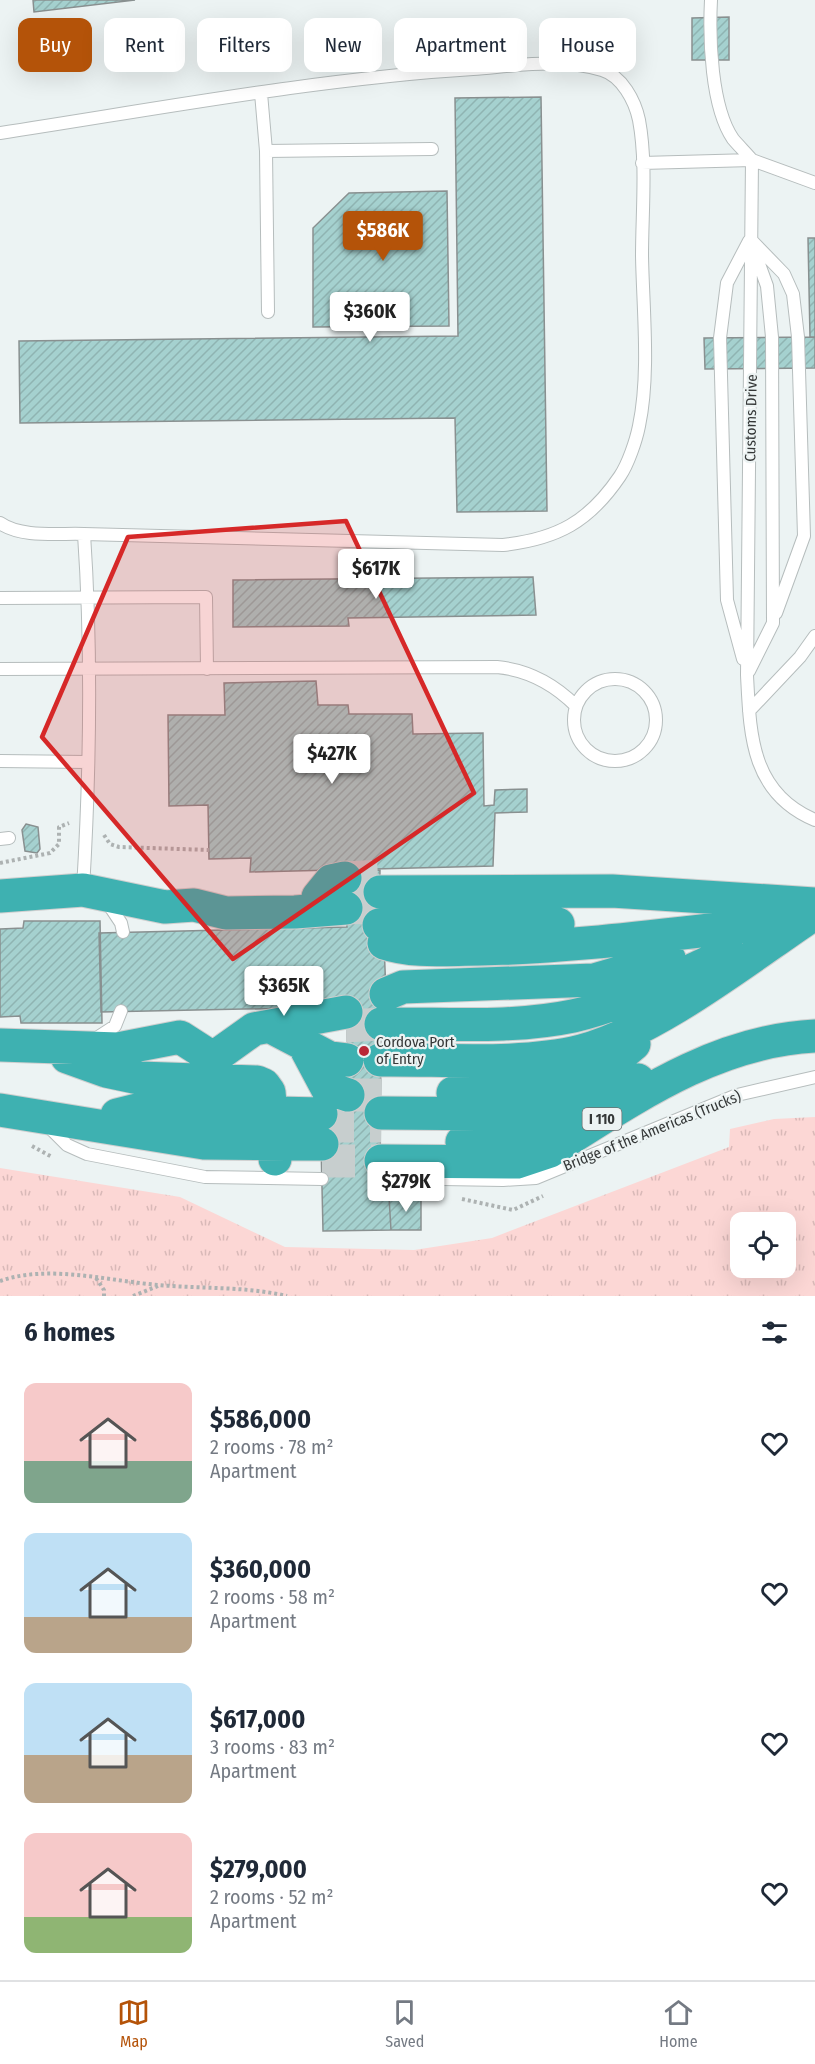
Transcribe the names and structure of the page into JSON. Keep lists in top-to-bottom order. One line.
{"streets":{"highway":["I 110"],"lane":["Customs Drive","Bridge of the Americas (Trucks)"]},"crossings":[["I 110","Bridge of the Americas (Trucks)"]],"places":["Cordova Port of Entry"],"page":{"chip":["Buy","Rent","Filters","New","Apartment","House"],"price":["$586K","$360K","$617K","$427K","$365K","$279K"],"heading":"6 homes","list":[{"name":"$586,000","note":"2 rooms · 78 m² · Apartment"},{"name":"$360,000","note":"2 rooms · 58 m² · Apartment"},{"name":"$617,000","note":"3 rooms · 83 m² · Apartment"},{"name":"$279,000","note":"2 rooms · 52 m² · Apartment"}],"tabs":["Map","Saved","Home"]}}
